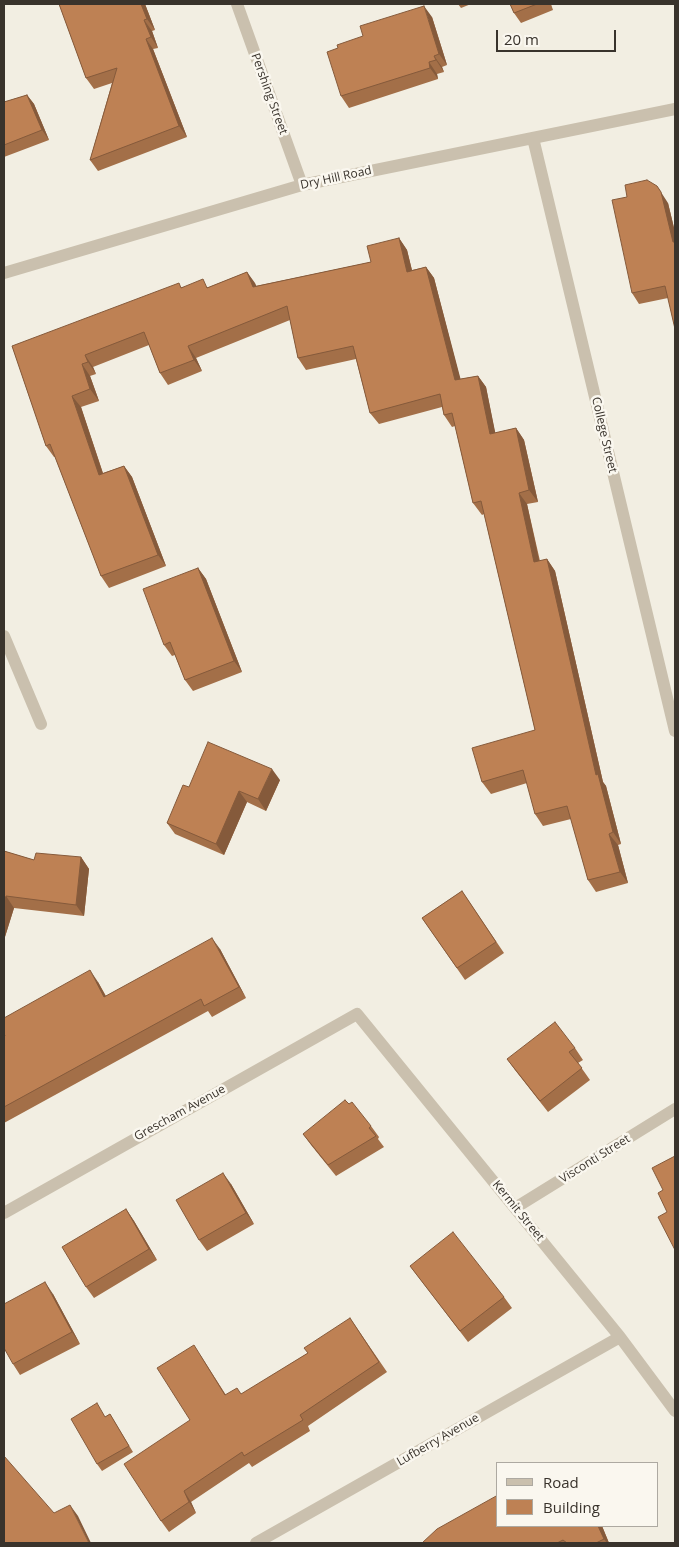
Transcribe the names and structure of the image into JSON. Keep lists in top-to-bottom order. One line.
{"streets":{"street":["Pershing Street","Dry Hill Road","College Street","Grescham Avenue","Visconti Street","Kermit Street","Lufberry Avenue"]},"crossings":[["Pershing Street","Dry Hill Road"],["Dry Hill Road","College Street"],["Grescham Avenue","Kermit Street"],["Visconti Street","Kermit Street"],["Kermit Street","Lufberry Avenue"]],"legend":["Road","Building"],"scale_bar":"20 m"}
